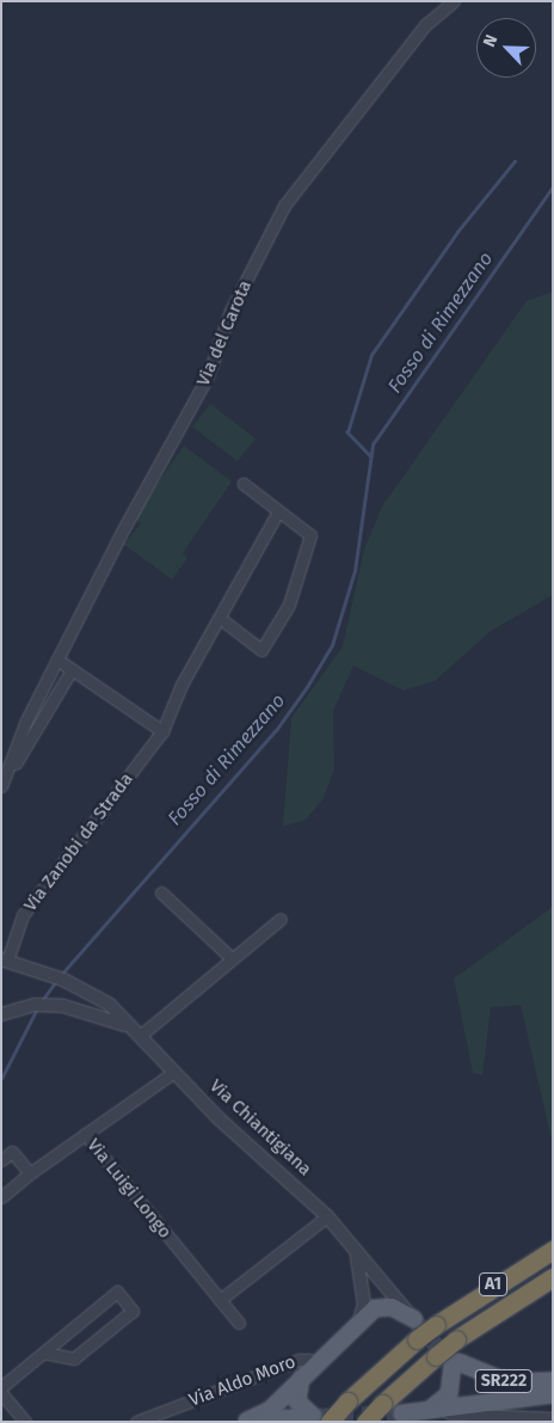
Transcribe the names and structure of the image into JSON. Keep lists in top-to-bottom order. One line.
{"streets":{"highway":["A1"],"main road":["Via Chiantigiana","SR222"],"street":["Via del Carota","Via Zanobi da Strada","Via Luigi Longo","Via Aldo Moro"]},"crossings":[["Via Zanobi da Strada","Via Chiantigiana"],["Via Chiantigiana","Via Luigi Longo"],["Via Chiantigiana","A1"],["Via Chiantigiana","Via Aldo Moro"]],"water":["Fosso di Rimezzano"],"north":"top left"}
